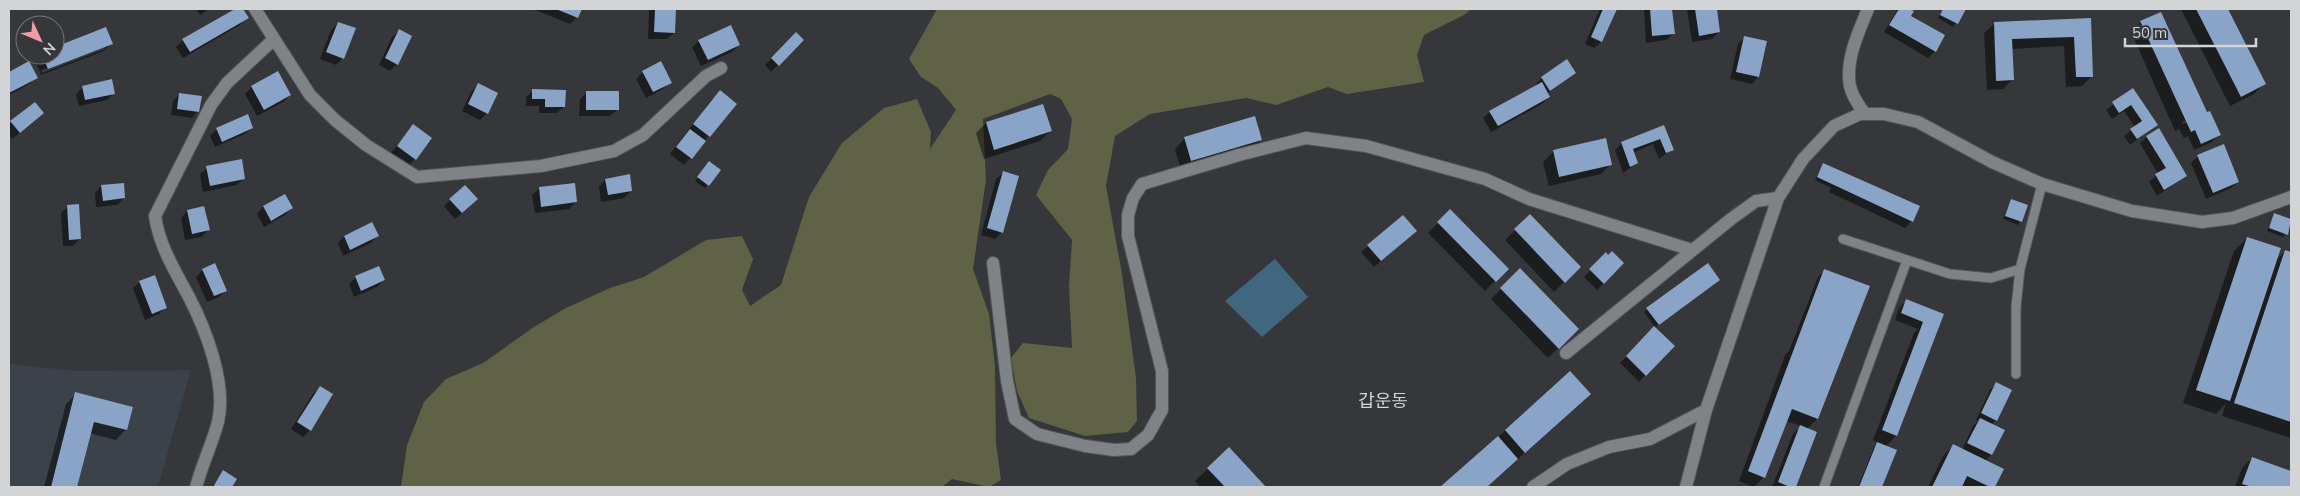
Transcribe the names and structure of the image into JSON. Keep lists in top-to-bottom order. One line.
{"districts":["갑운동"],"scale_bar":"50 m","north":"bottom right"}
